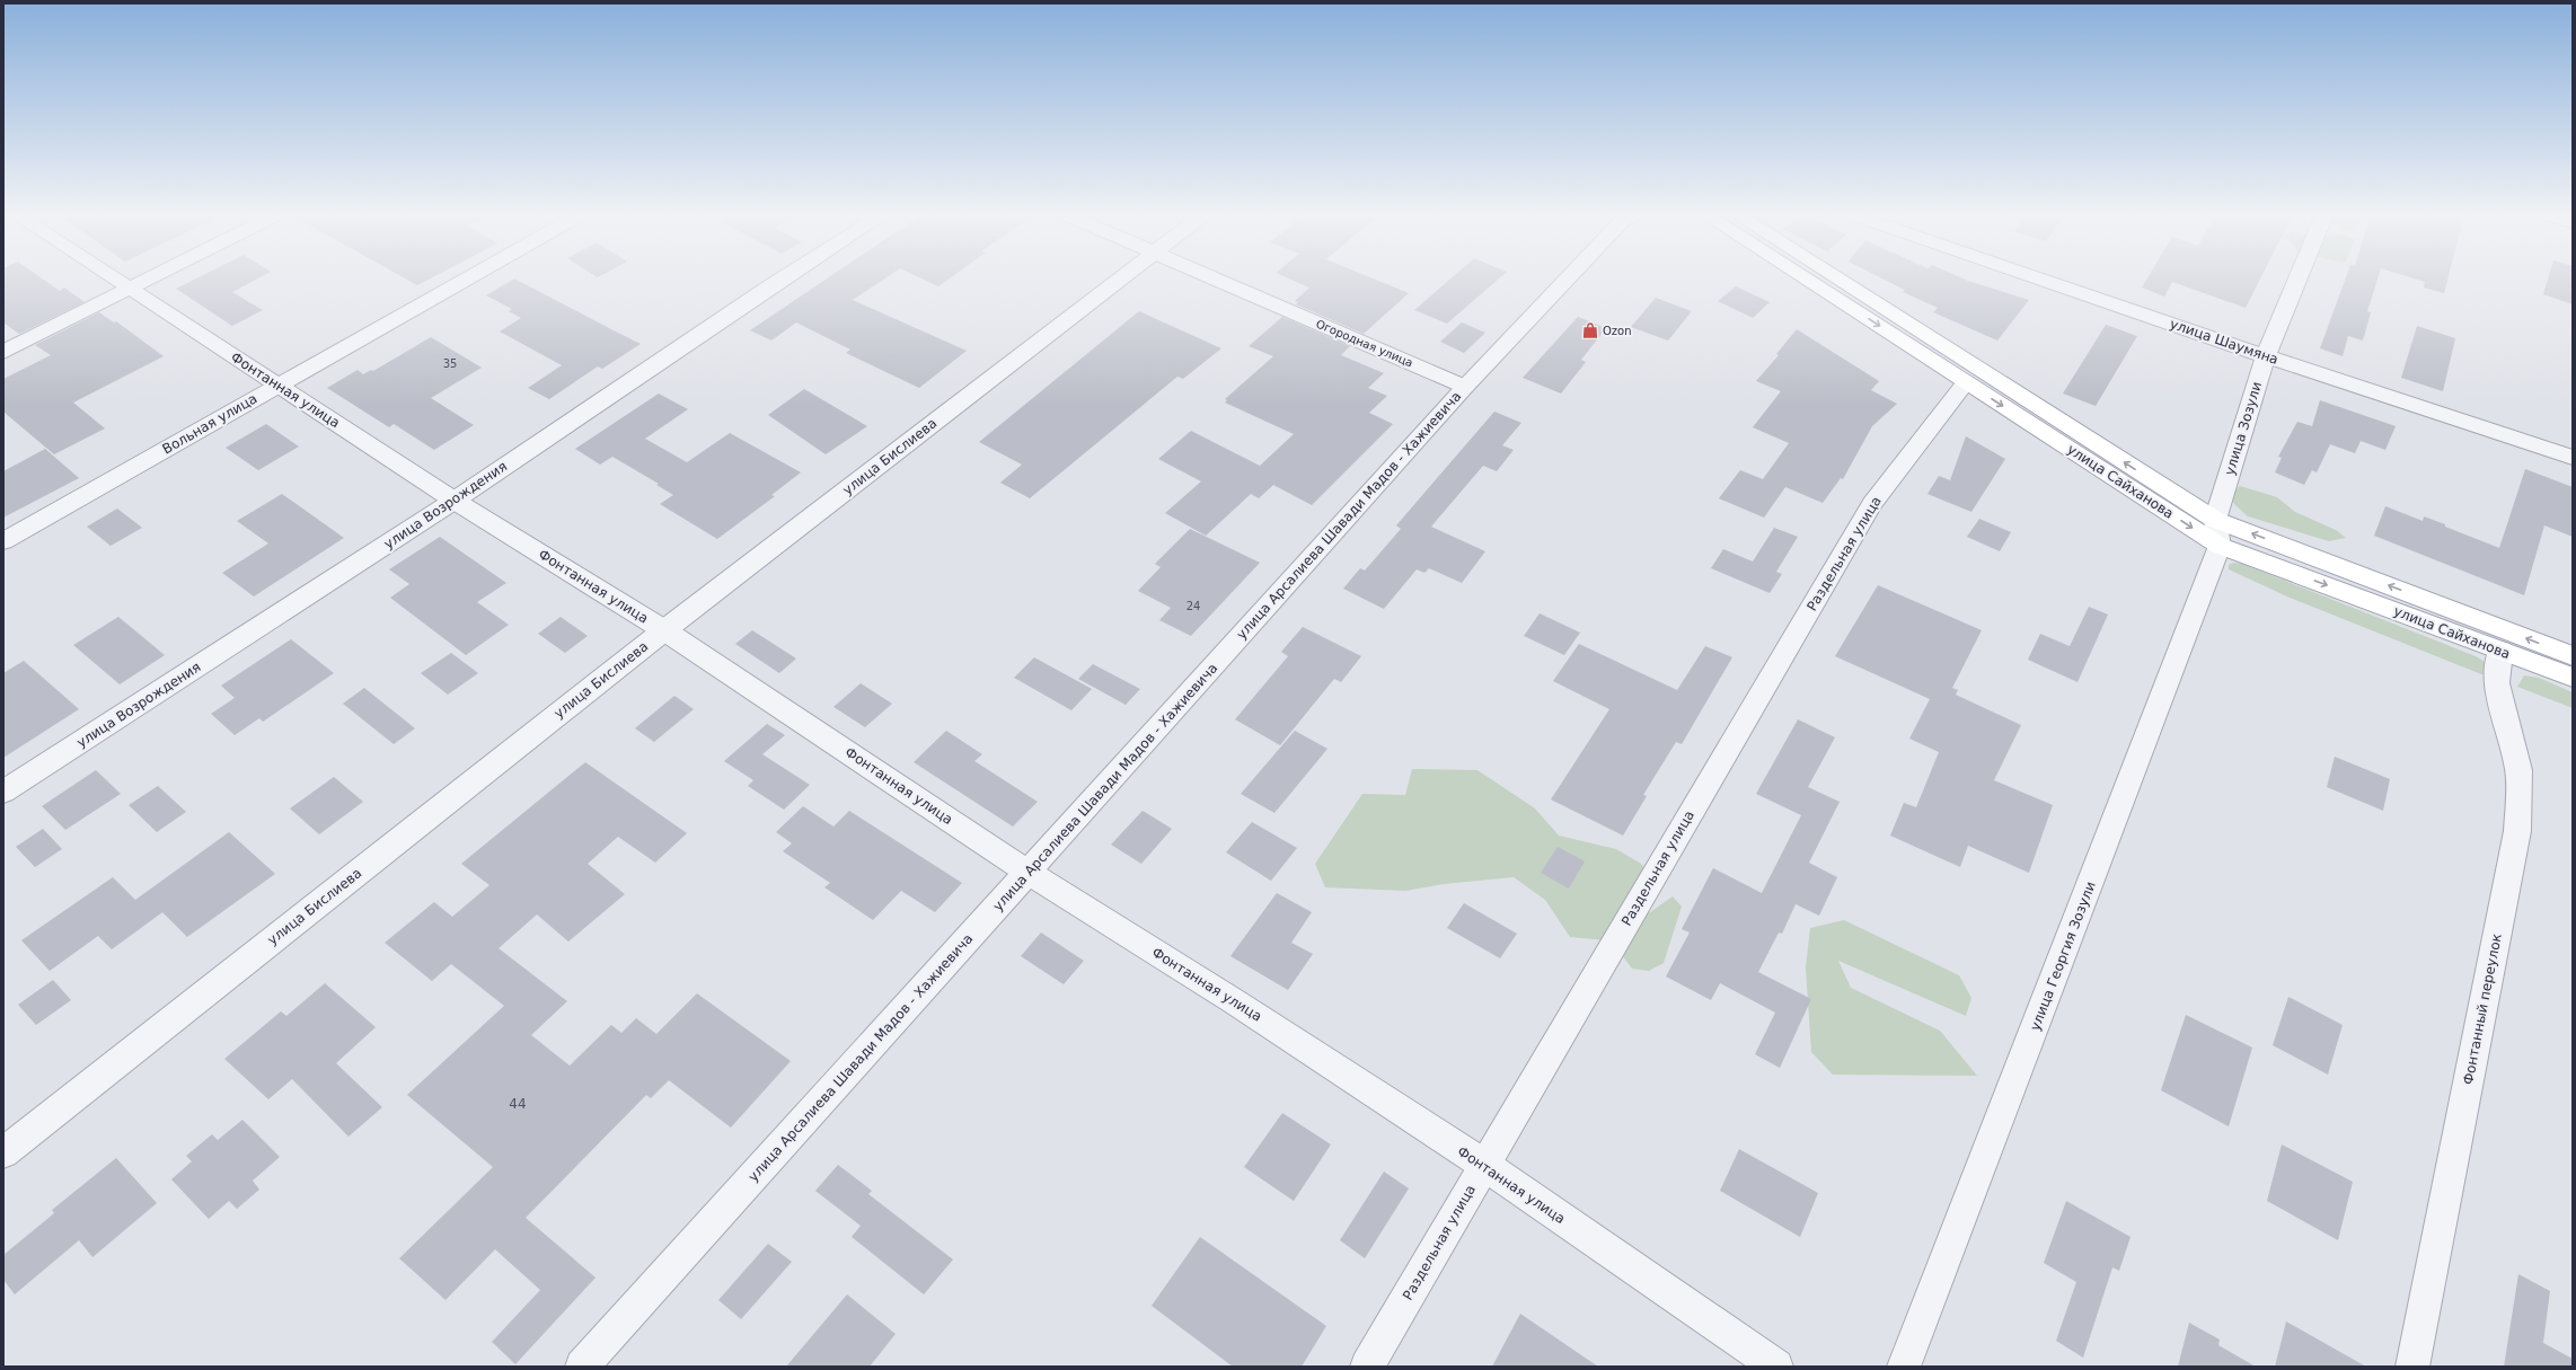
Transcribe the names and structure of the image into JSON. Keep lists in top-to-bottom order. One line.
{"streets":{"main road":["улица Сайханова"],"street":["улица Шаумяна","Огородная улица","Фонтанная улица","Вольная улица","улица Зозули","улица Бислиева","улица Возрождения","улица Арсалиева Шавади Мадов - Хажиевича","Раздельная улица","улица Георгия Зозули","Фонтанный переулок"]},"crossings":[["улица Шаумяна","улица Зозули"],["Огородная улица","улица Арсалиева Шавади Мадов - Хажиевича"],["Фонтанная улица","Вольная улица"],["Фонтанная улица","улица Бислиева"],["Фонтанная улица","улица Возрождения"],["Фонтанная улица","улица Арсалиева Шавади Мадов - Хажиевича"],["Фонтанная улица","Раздельная улица"],["улица Зозули","улица Сайханова"],["улица Зозули","улица Георгия Зозули"],["улица Сайханова","Раздельная улица"],["улица Сайханова","улица Георгия Зозули"],["улица Сайханова","Фонтанный переулок"]],"places":{"shop":["Ozon"]},"house_numbers":["35","24","44"]}
